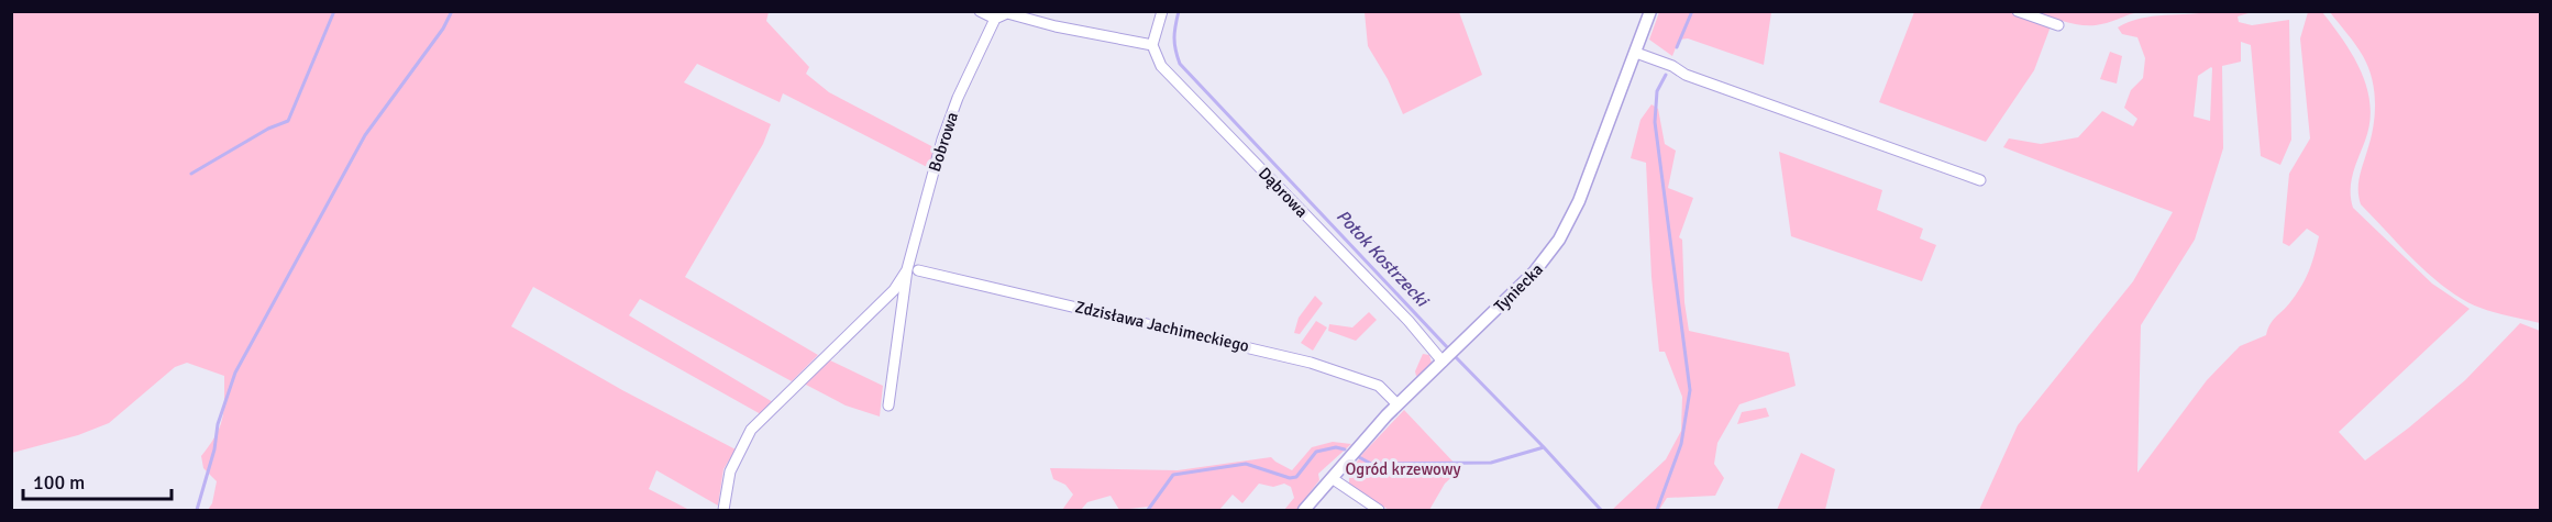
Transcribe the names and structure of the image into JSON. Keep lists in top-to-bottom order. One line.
{"streets":{"street":["Bobrowa","Dąbrowa","Tyniecka","Zdzisława Jachimeckiego"]},"crossings":[["Bobrowa","Zdzisława Jachimeckiego"],["Dąbrowa","Tyniecka"],["Tyniecka","Zdzisława Jachimeckiego"]],"water":["Potok Kostrzecki"],"parks":["Ogród krzewowy"],"scale_bar":"100 m"}
